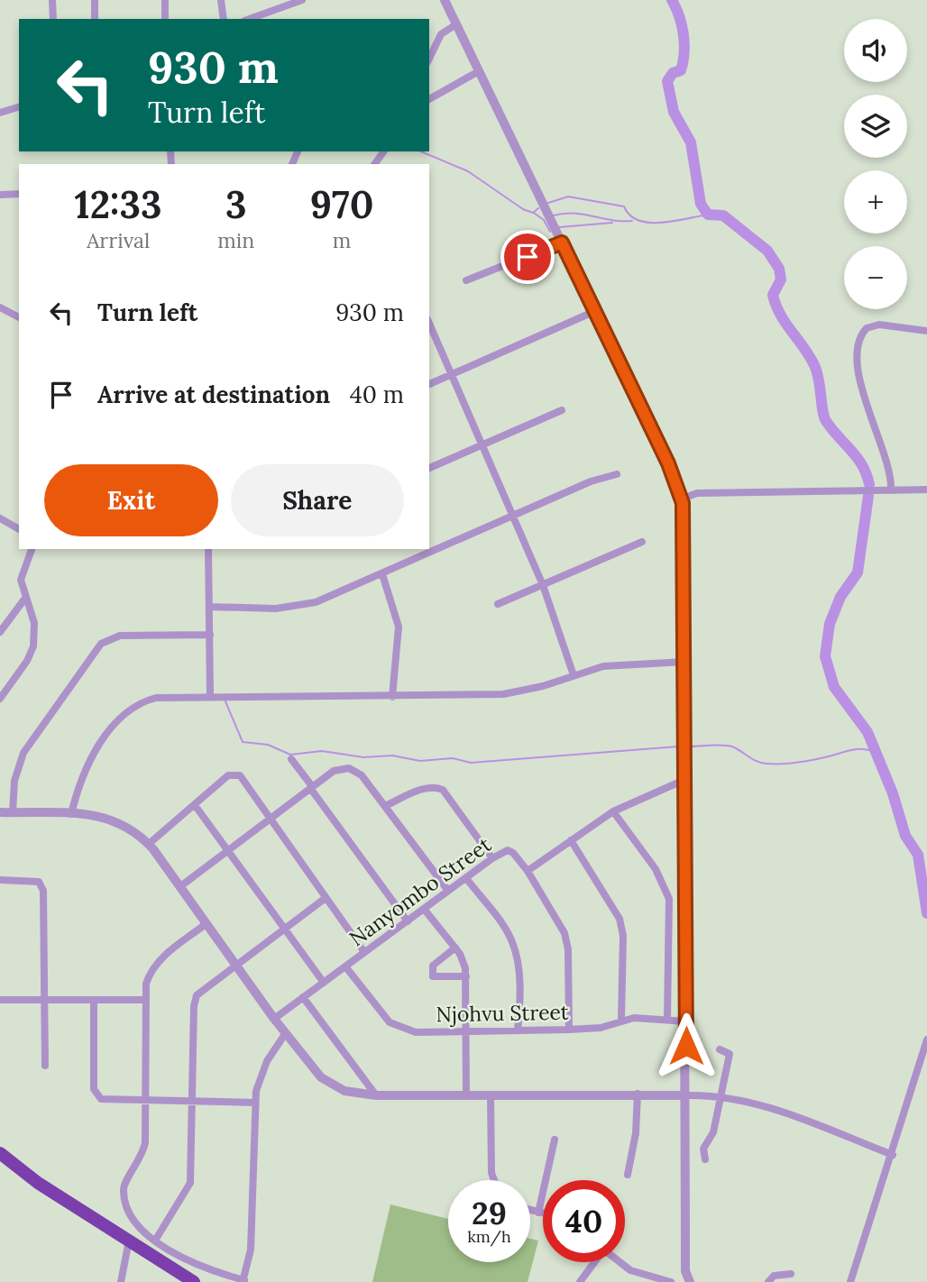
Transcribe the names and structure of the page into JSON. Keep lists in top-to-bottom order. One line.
{"streets":{"street":["Nanyombo Street","Njohvu Street"]},"crossings":[["Nanyombo Street","Njohvu Street"]],"page":{"map_buttons":["+","−"],"turn":["930 m","Turn left"],"eta":["12:33","Arrival","3","min","970","m"],"list":[{"name":"Turn left","value":"930 m"},{"name":"Arrive at destination","value":"40 m"}],"buttons":["Exit","Share"],"speed":"29 km/h","limit":"40"}}
